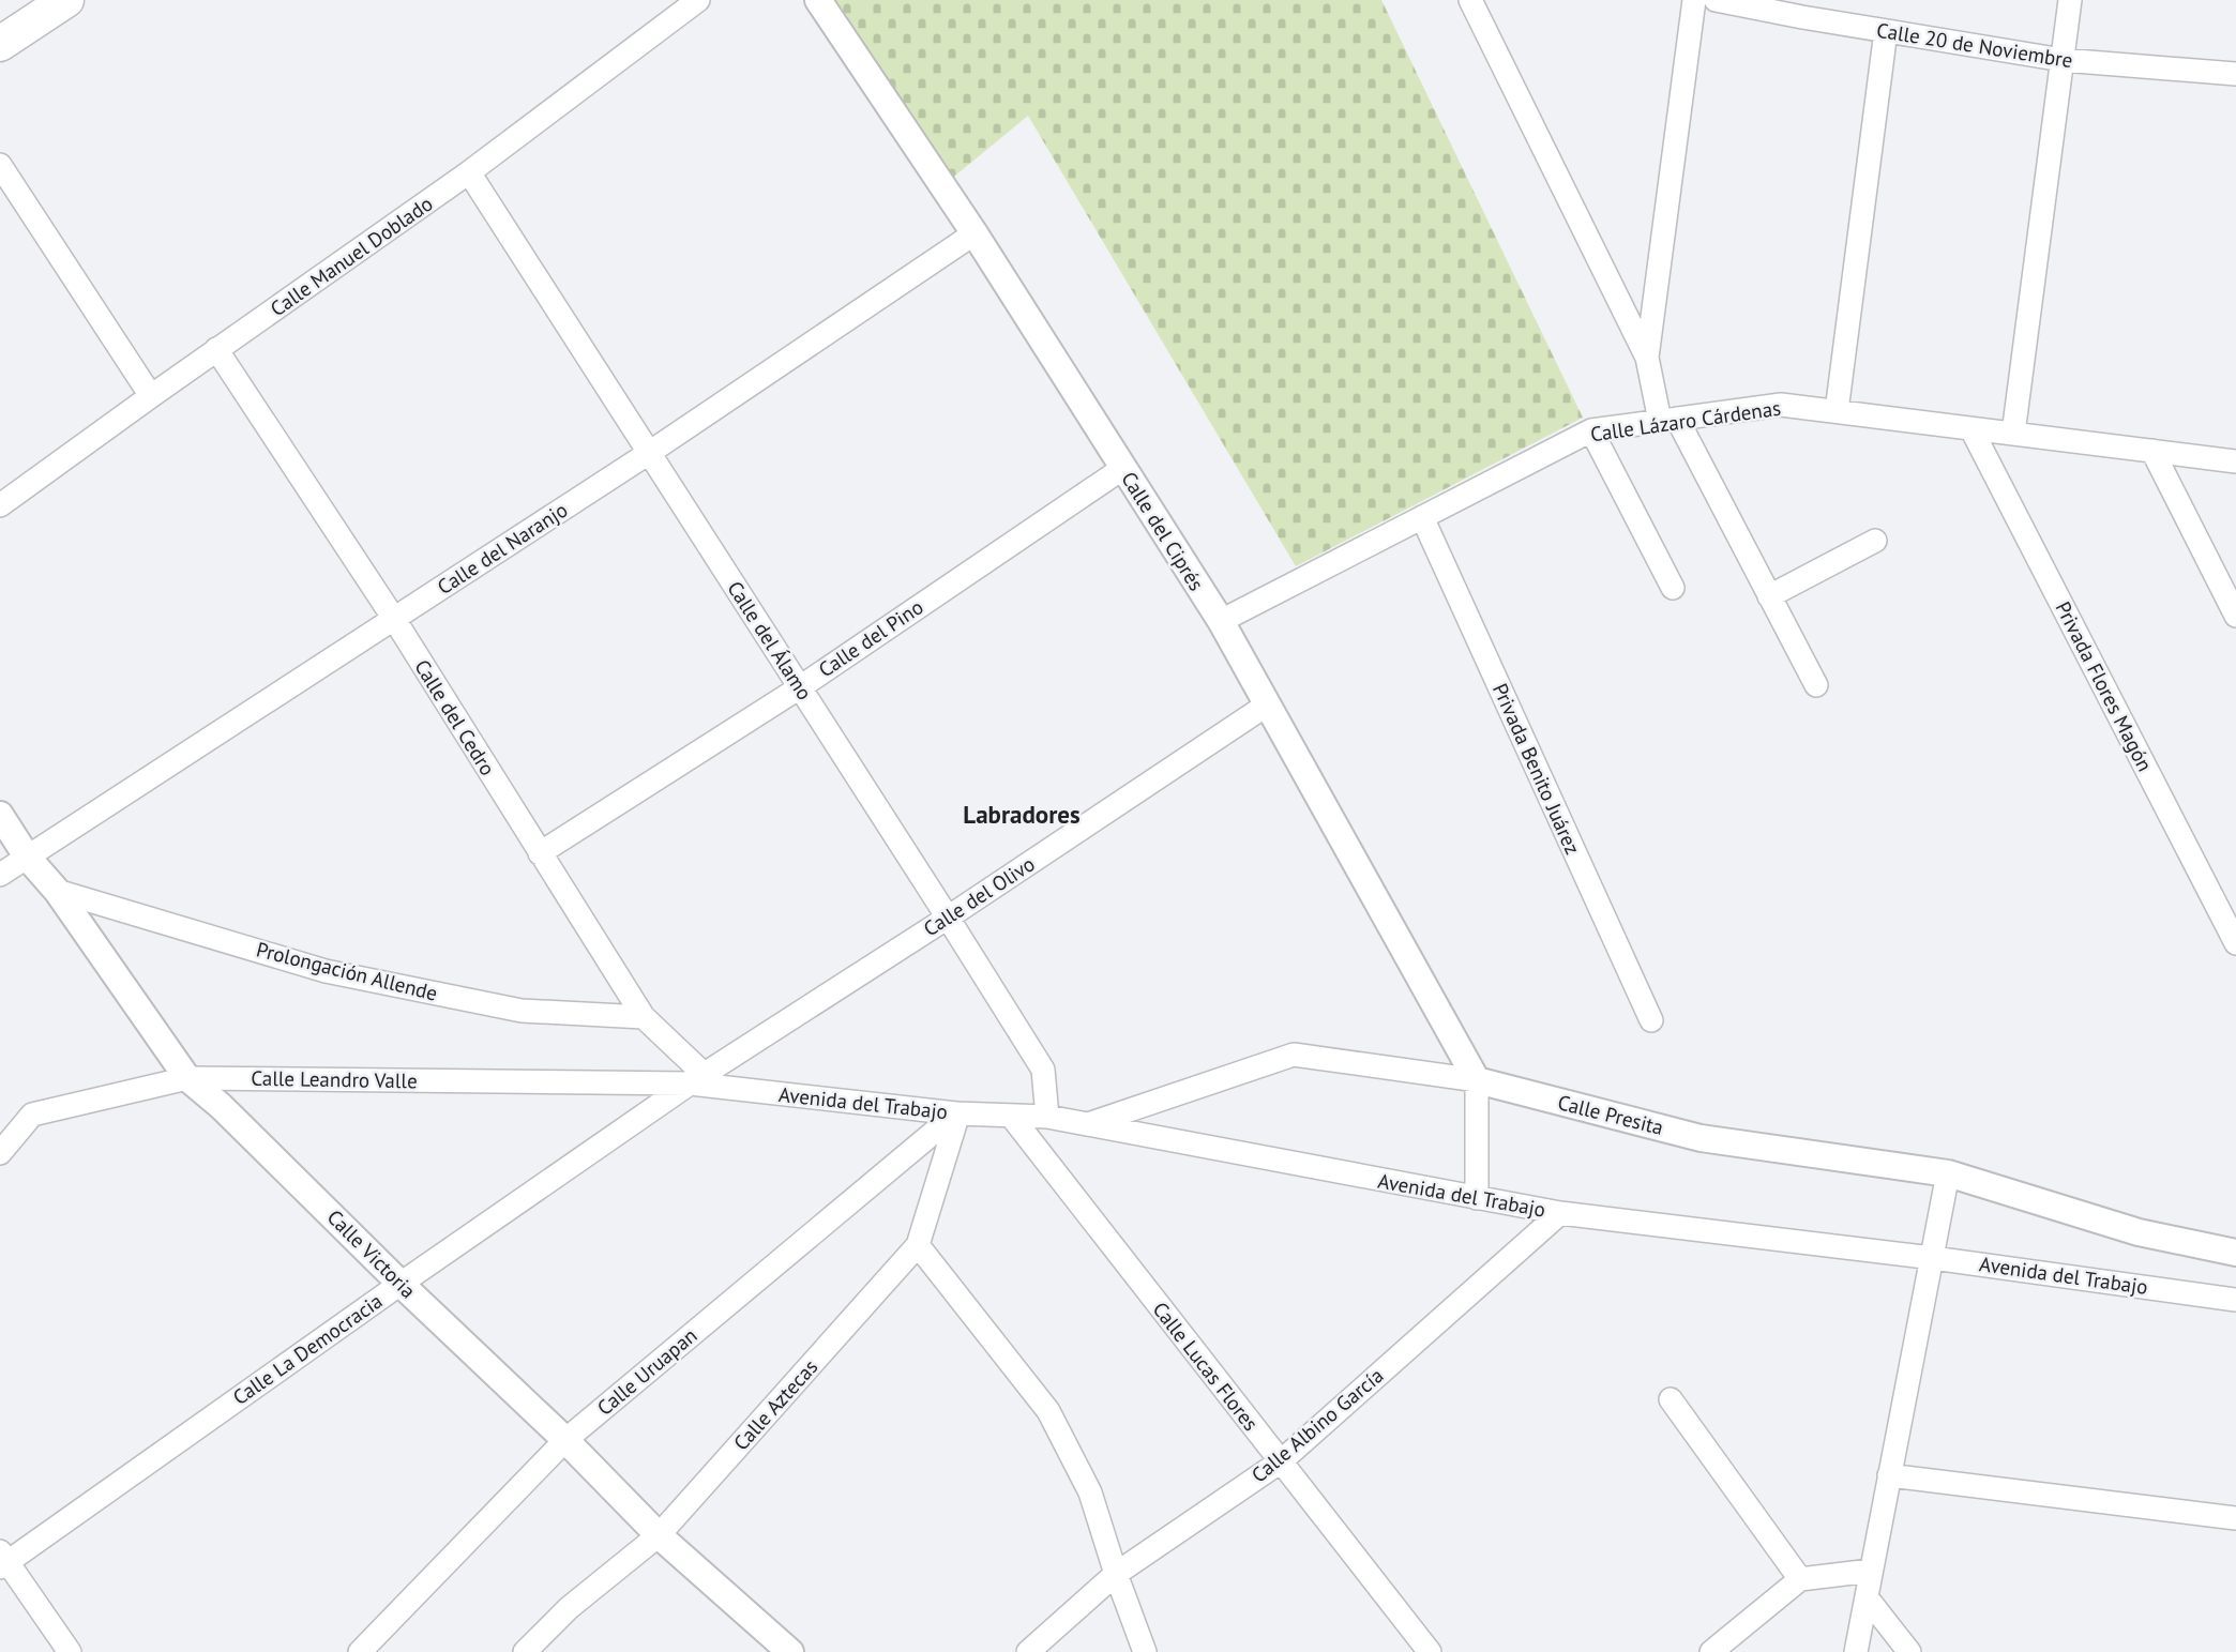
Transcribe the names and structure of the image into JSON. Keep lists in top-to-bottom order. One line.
{"streets":{"street":["Calle 20 de Noviembre","Calle Manuel Doblado","Calle Lázaro Cárdenas","Calle del Ciprés","Calle del Naranjo","Calle del Pino","Calle del Álamo","Privada Flores Magón","Calle del Cedro","Privada Benito Juárez","Calle del Olivo","Prolongación Allende","Calle Leandro Valle","Avenida del Trabajo","Calle Presita","Calle Victoria","Calle La Democracia","Calle Lucas Flores","Calle Uruapan","Calle Aztecas","Calle Albino García"]},"crossings":[["Calle Manuel Doblado","Calle del Álamo"],["Calle Manuel Doblado","Calle del Cedro"],["Calle Lázaro Cárdenas","Calle del Ciprés"],["Calle Lázaro Cárdenas","Privada Flores Magón"],["Calle Lázaro Cárdenas","Privada Benito Juárez"],["Calle del Ciprés","Calle del Naranjo"],["Calle del Ciprés","Calle del Pino"],["Calle del Ciprés","Calle del Olivo"],["Calle del Ciprés","Calle Presita"],["Calle del Naranjo","Calle del Álamo"],["Calle del Naranjo","Calle del Cedro"],["Calle del Naranjo","Calle Victoria"],["Calle del Pino","Calle del Álamo"],["Calle del Pino","Calle del Cedro"],["Calle del Álamo","Calle del Olivo"],["Calle del Álamo","Avenida del Trabajo"],["Calle del Cedro","Calle del Olivo"],["Calle del Cedro","Prolongación Allende"],["Calle del Cedro","Calle Leandro Valle"],["Calle del Cedro","Avenida del Trabajo"],["Calle del Cedro","Calle La Democracia"],["Calle del Olivo","Calle Leandro Valle"],["Calle del Olivo","Avenida del Trabajo"],["Calle del Olivo","Calle La Democracia"],["Prolongación Allende","Calle Victoria"],["Calle Leandro Valle","Avenida del Trabajo"],["Calle Leandro Valle","Calle Victoria"],["Calle Leandro Valle","Calle La Democracia"],["Avenida del Trabajo","Calle Presita"],["Avenida del Trabajo","Calle La Democracia"],["Avenida del Trabajo","Calle Lucas Flores"],["Avenida del Trabajo","Calle Uruapan"],["Avenida del Trabajo","Calle Aztecas"],["Avenida del Trabajo","Calle Albino García"],["Calle Victoria","Calle La Democracia"],["Calle Victoria","Calle Uruapan"],["Calle Victoria","Calle Aztecas"],["Calle Lucas Flores","Calle Albino García"],["Calle Uruapan","Calle Aztecas"]],"districts":["Labradores"]}
